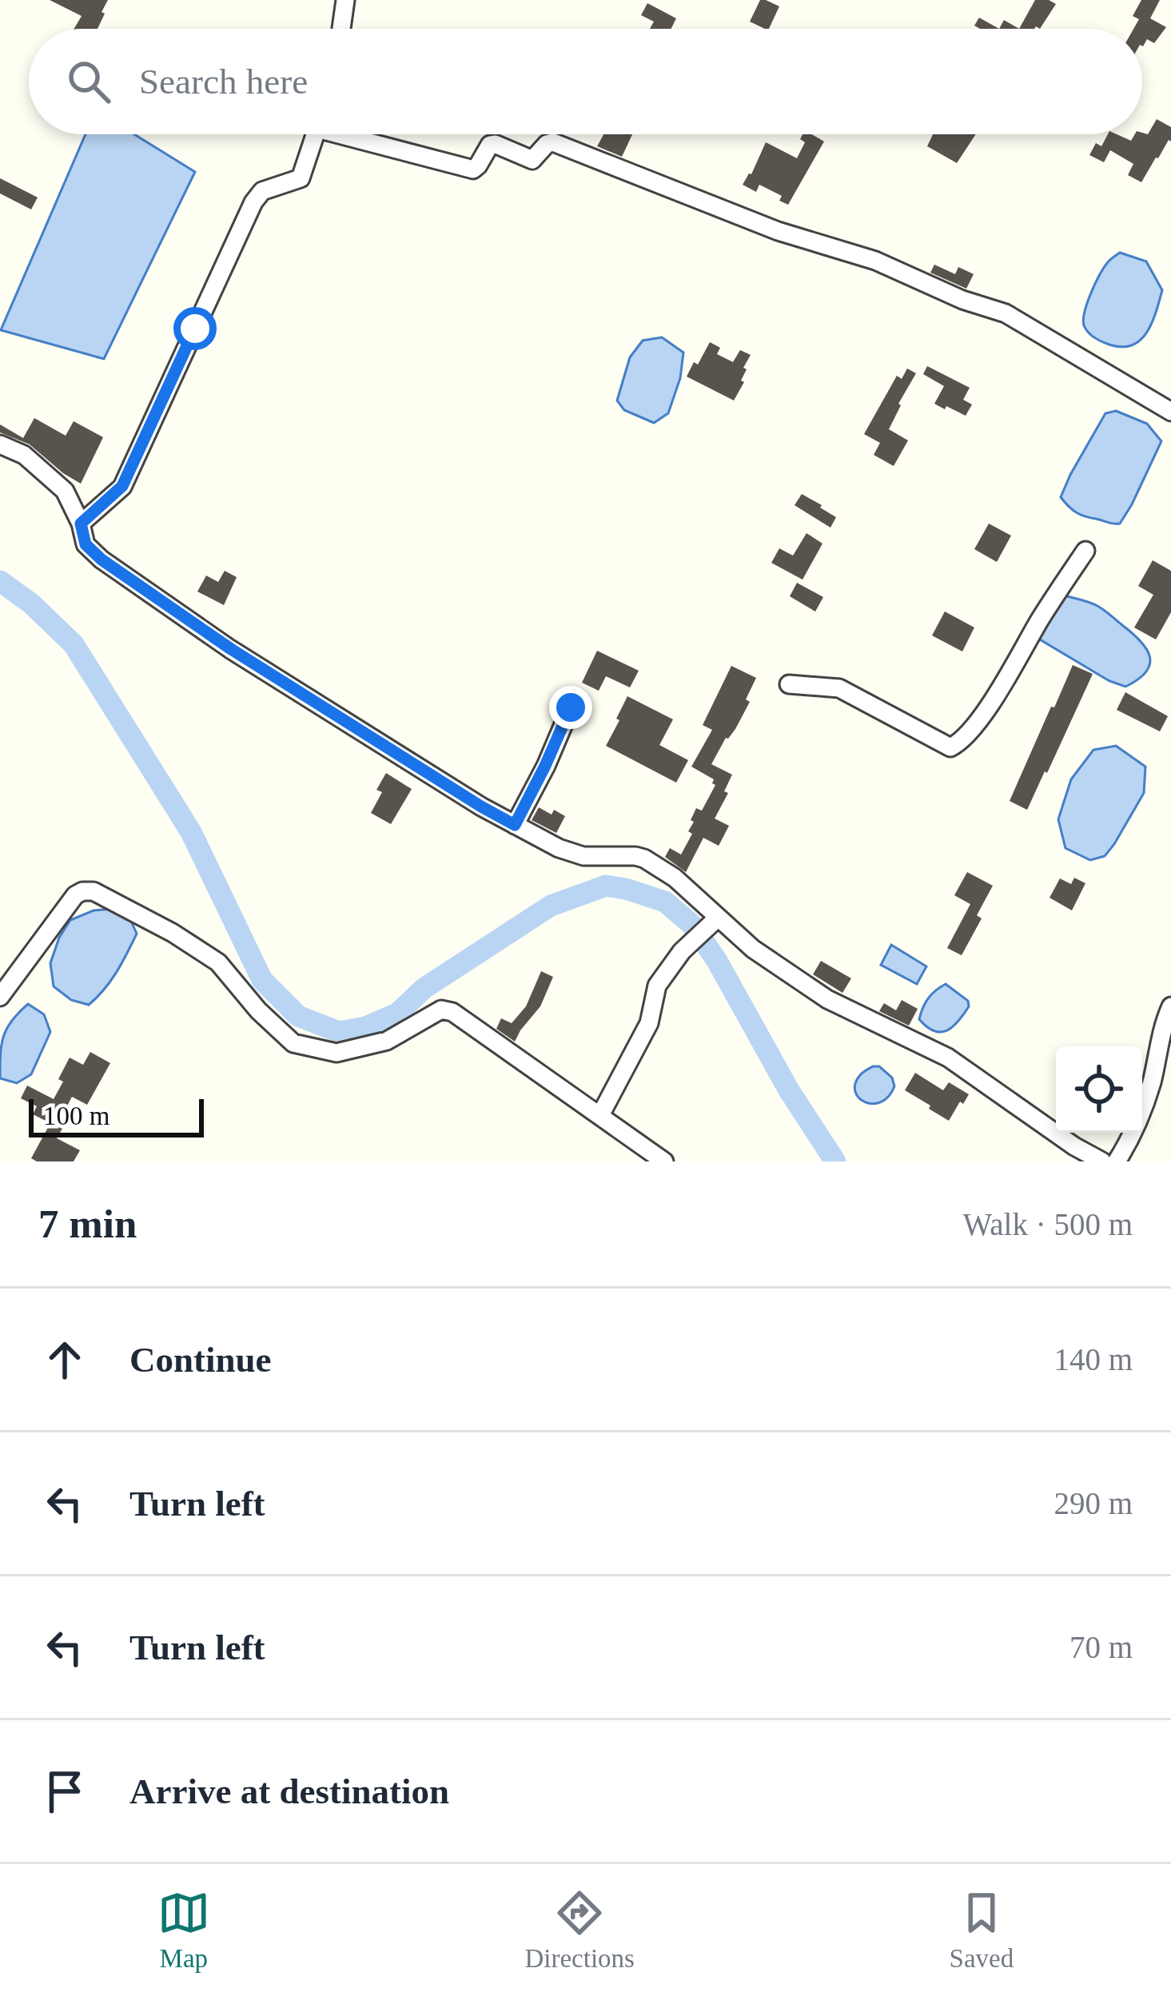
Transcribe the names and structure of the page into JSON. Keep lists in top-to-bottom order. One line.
{"scale_bar":"100 m","page":{"search":"Search here","scale":"100 m","heading":["7 min","Walk · 500 m"],"list":[["Continue","140 m"],["Turn left","290 m"],["Turn left","70 m"],"Arrive at destination"],"nav":["Map","Directions","Saved"]}}
